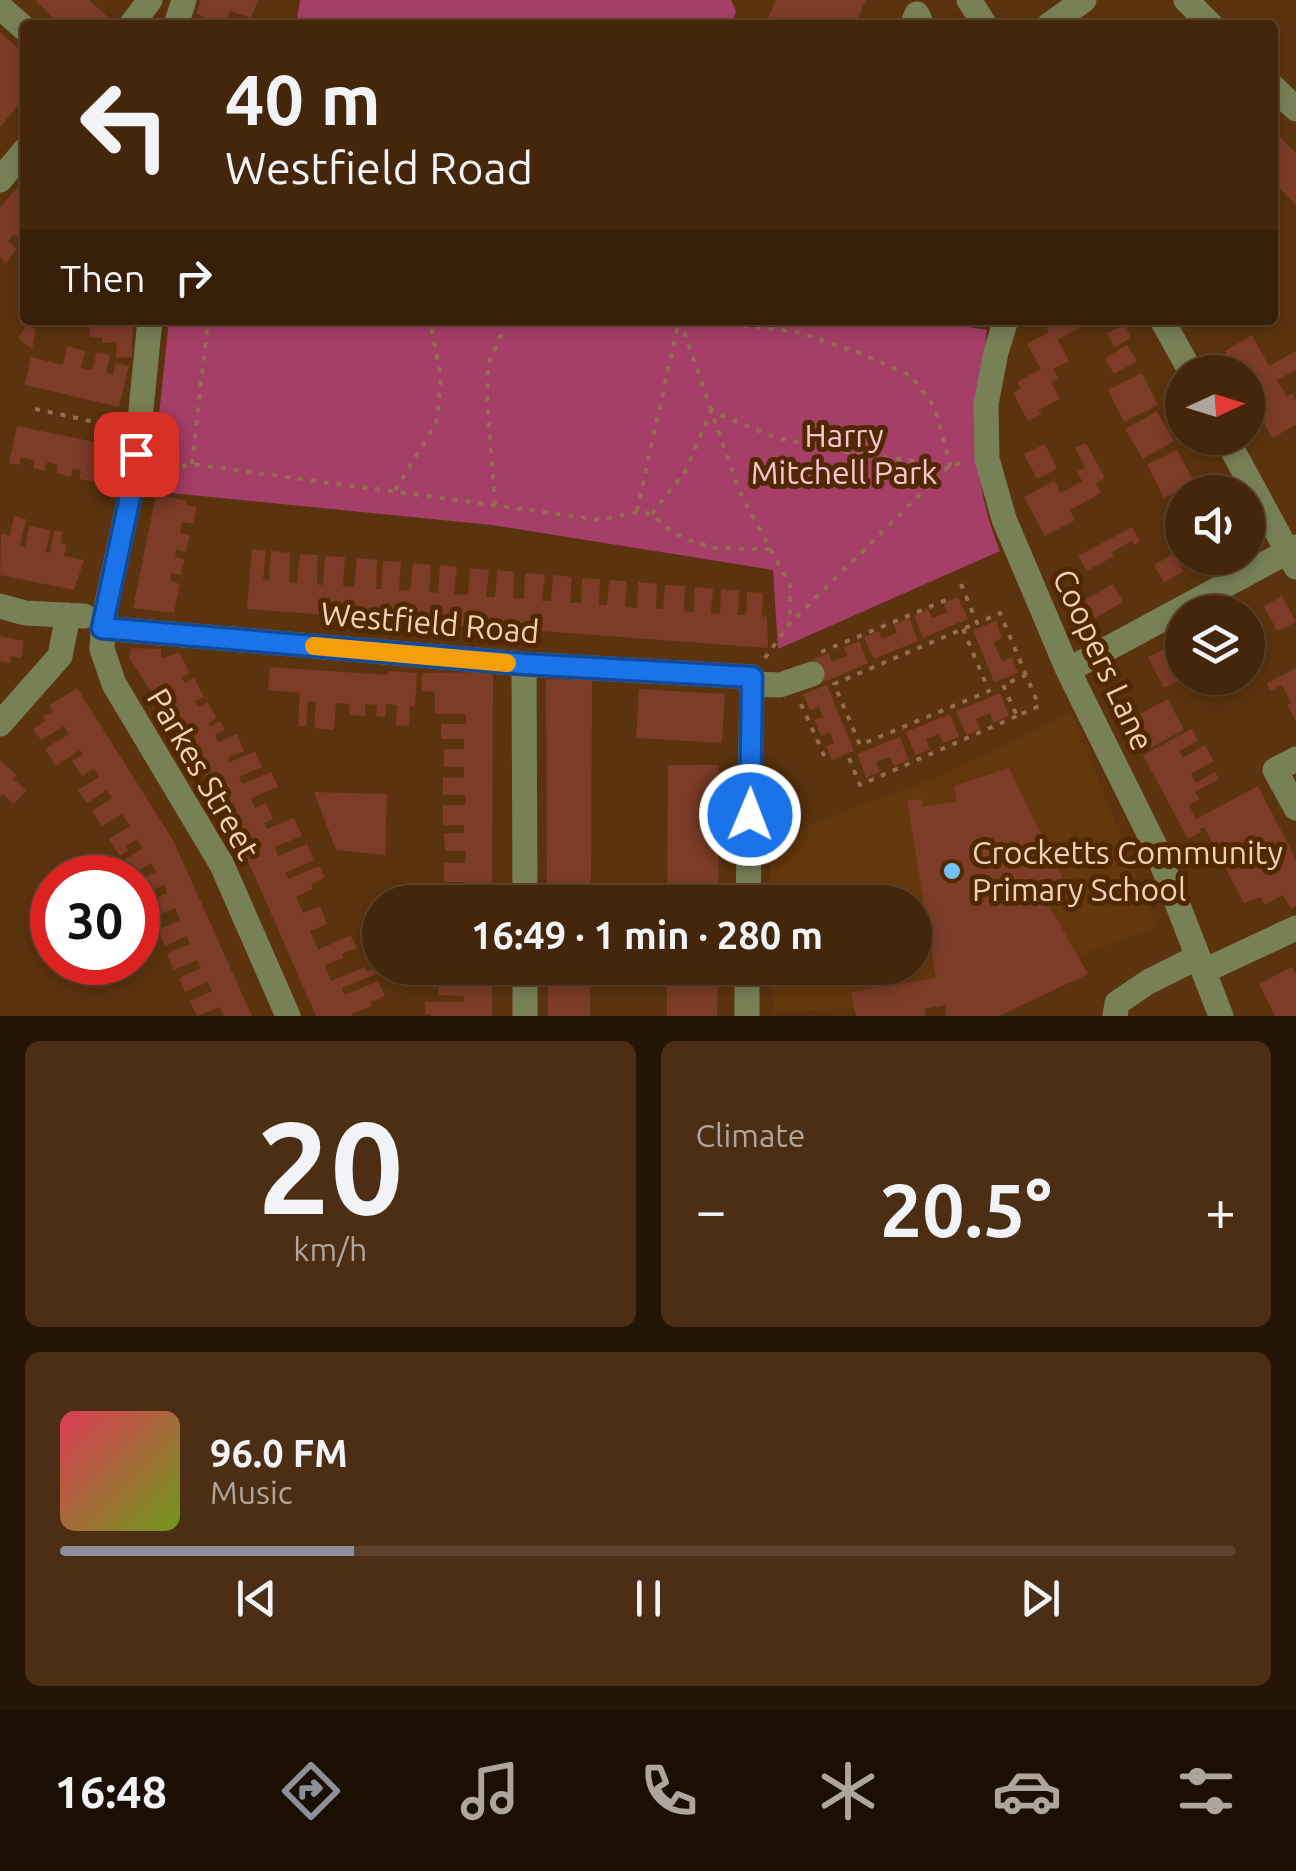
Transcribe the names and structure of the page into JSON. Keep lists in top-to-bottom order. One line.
{"streets":{"street":["Westfield Road","Coopers Lane","Parkes Street"]},"crossings":[["Westfield Road","Parkes Street"]],"parks":["Harry Mitchell Park"],"places":["Crocketts Community Primary School"],"north":"right","page":{"turn":["40 m","Westfield Road"],"then":"Then","limit":"30","trip":"16:49 · 1 min · 280 m","tile":[["20","km/h"],"Climate"],"heat":["−","20.5°","+"],"song":["96.0 FM","Music"],"tabs":"16:48"}}
